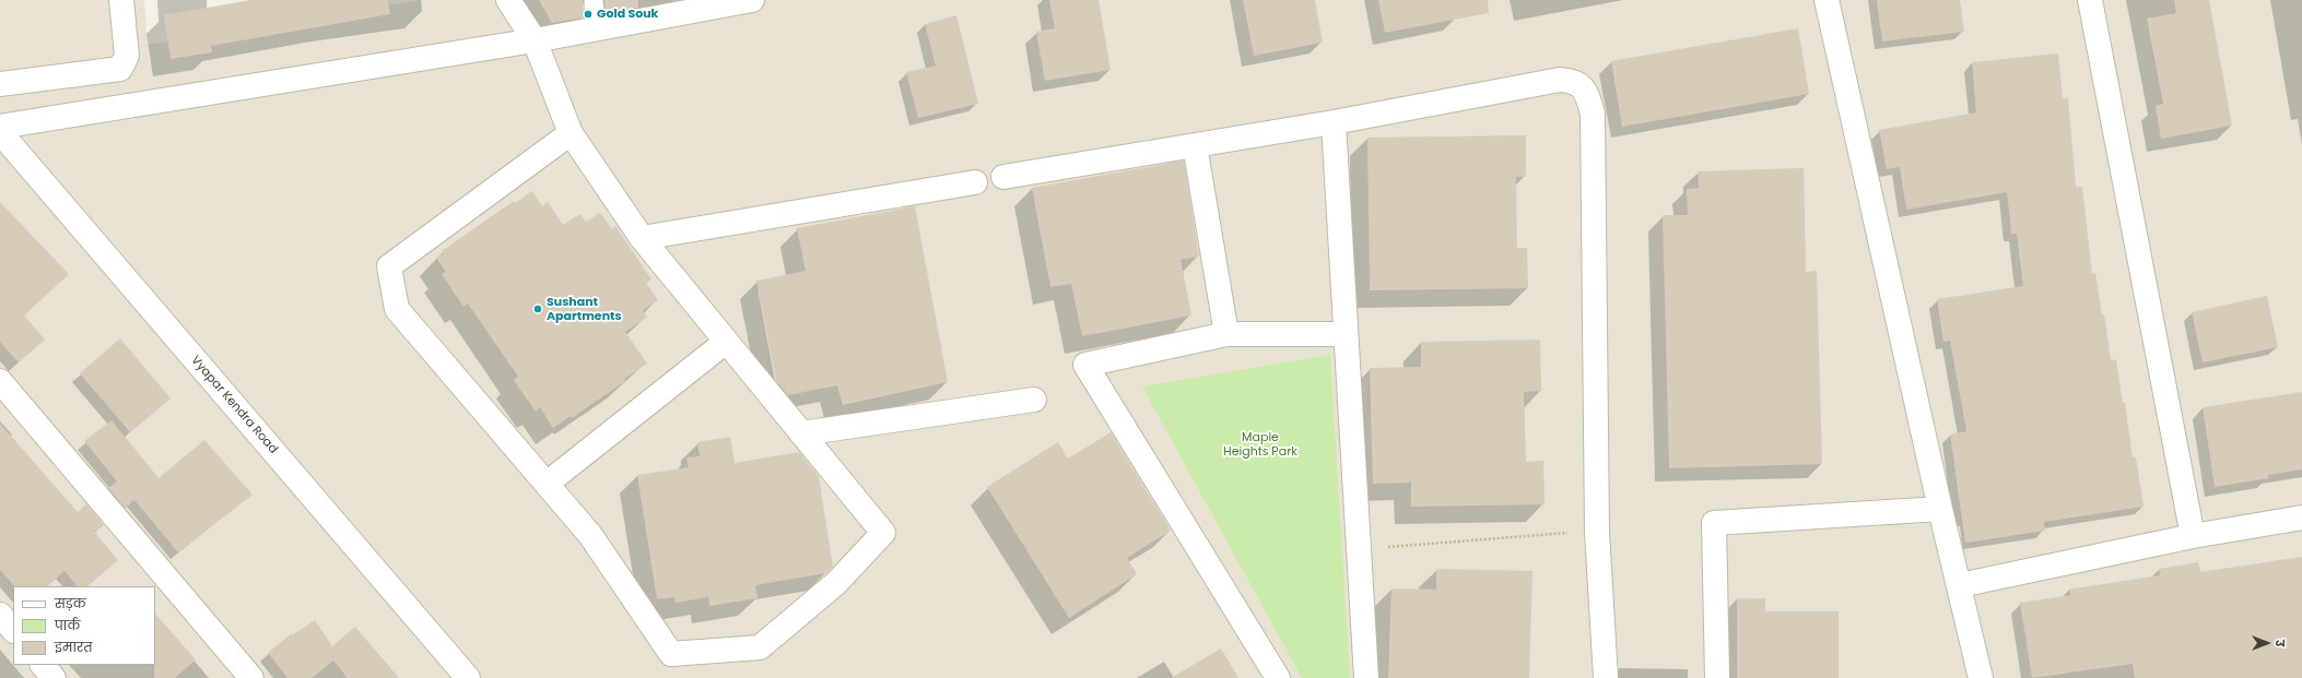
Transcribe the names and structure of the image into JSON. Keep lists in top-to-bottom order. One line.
{"streets":{"street":["Vyapar Kendra Road"]},"parks":["Maple Heights Park"],"places":["Gold Souk","Sushant Apartments"],"legend":["सड़क","पार्क","इमारत"],"north":"right"}
